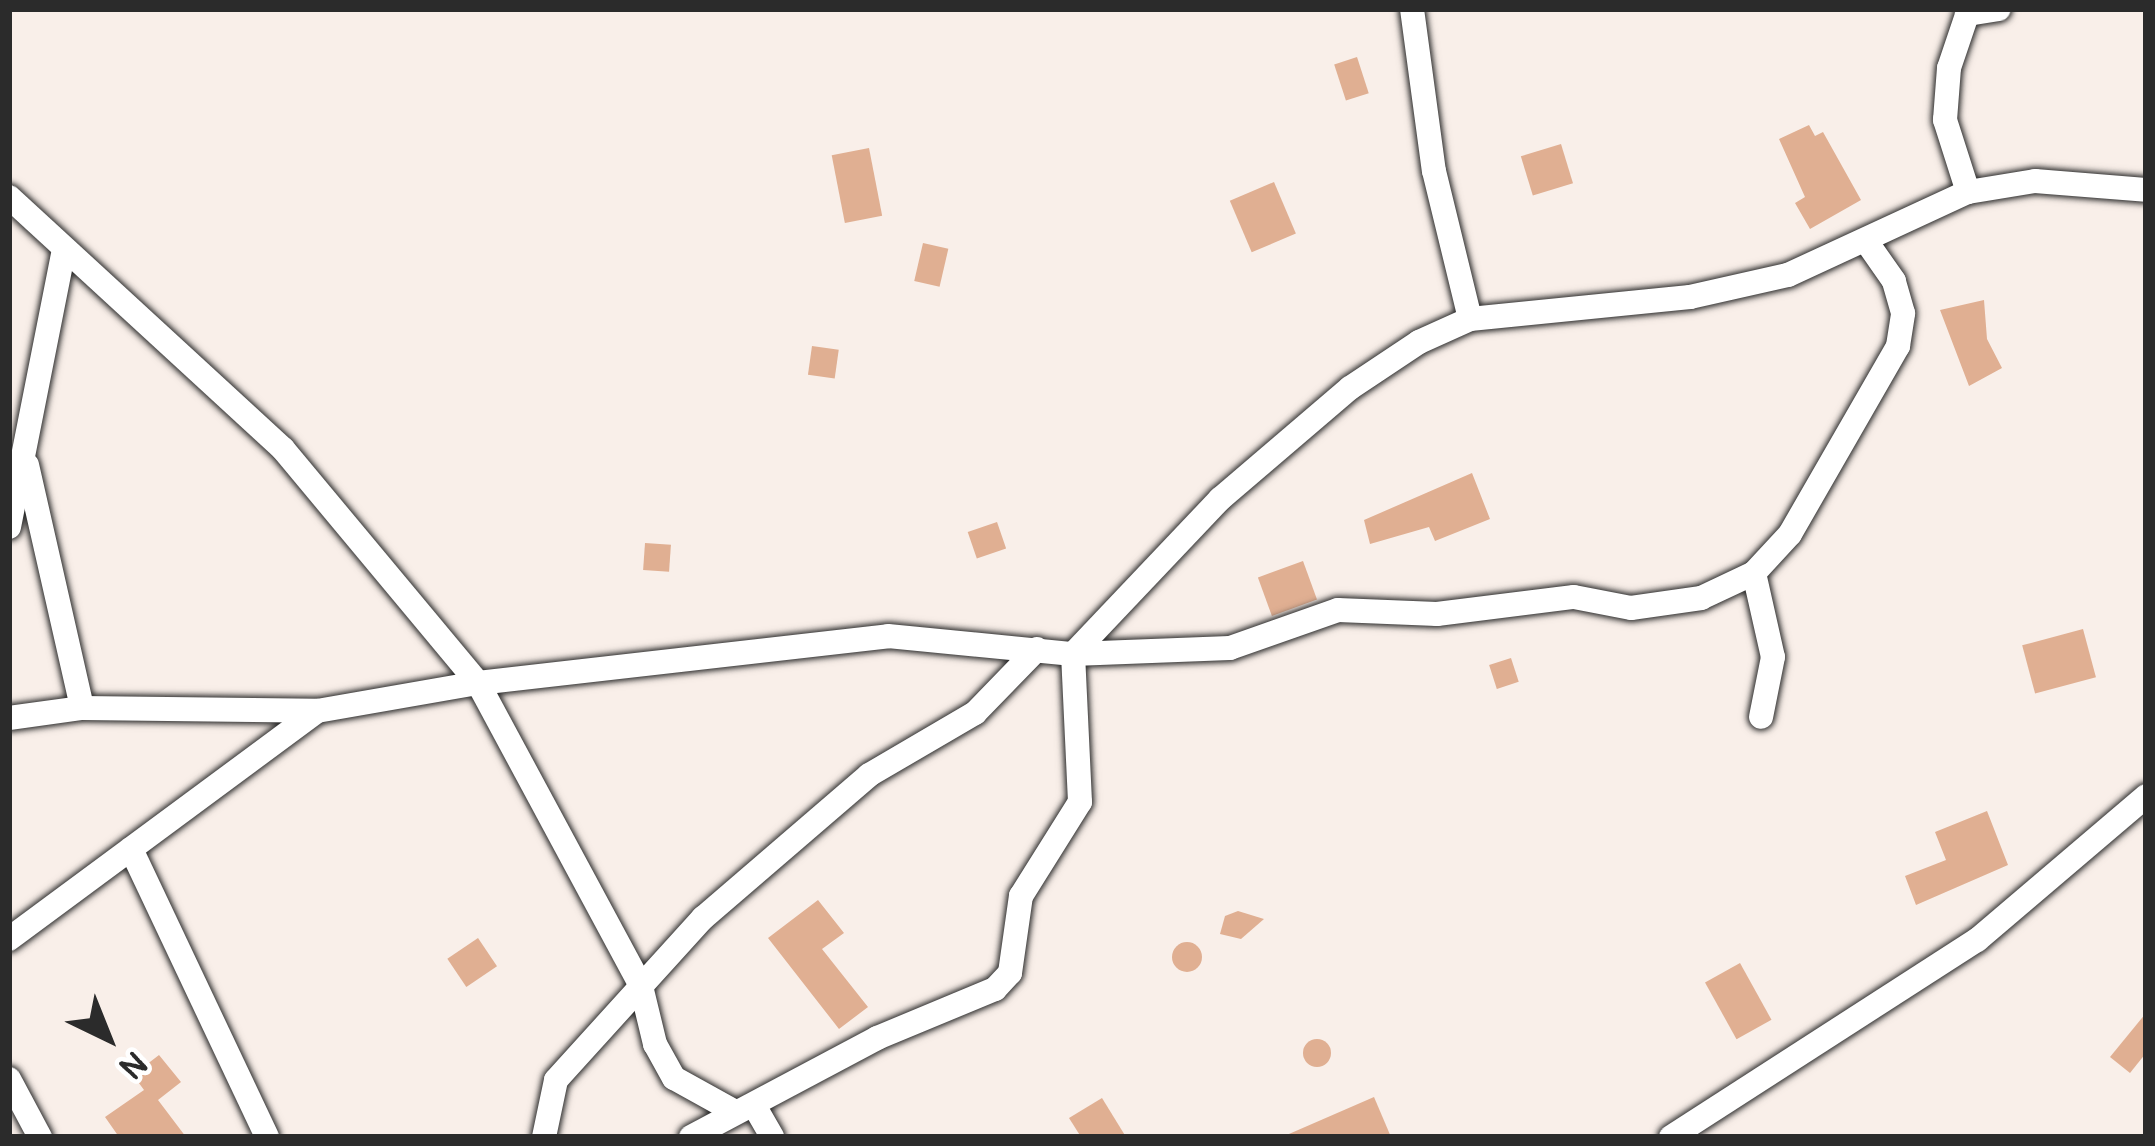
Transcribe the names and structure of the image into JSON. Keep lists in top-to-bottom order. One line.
{"north":"bottom right"}
